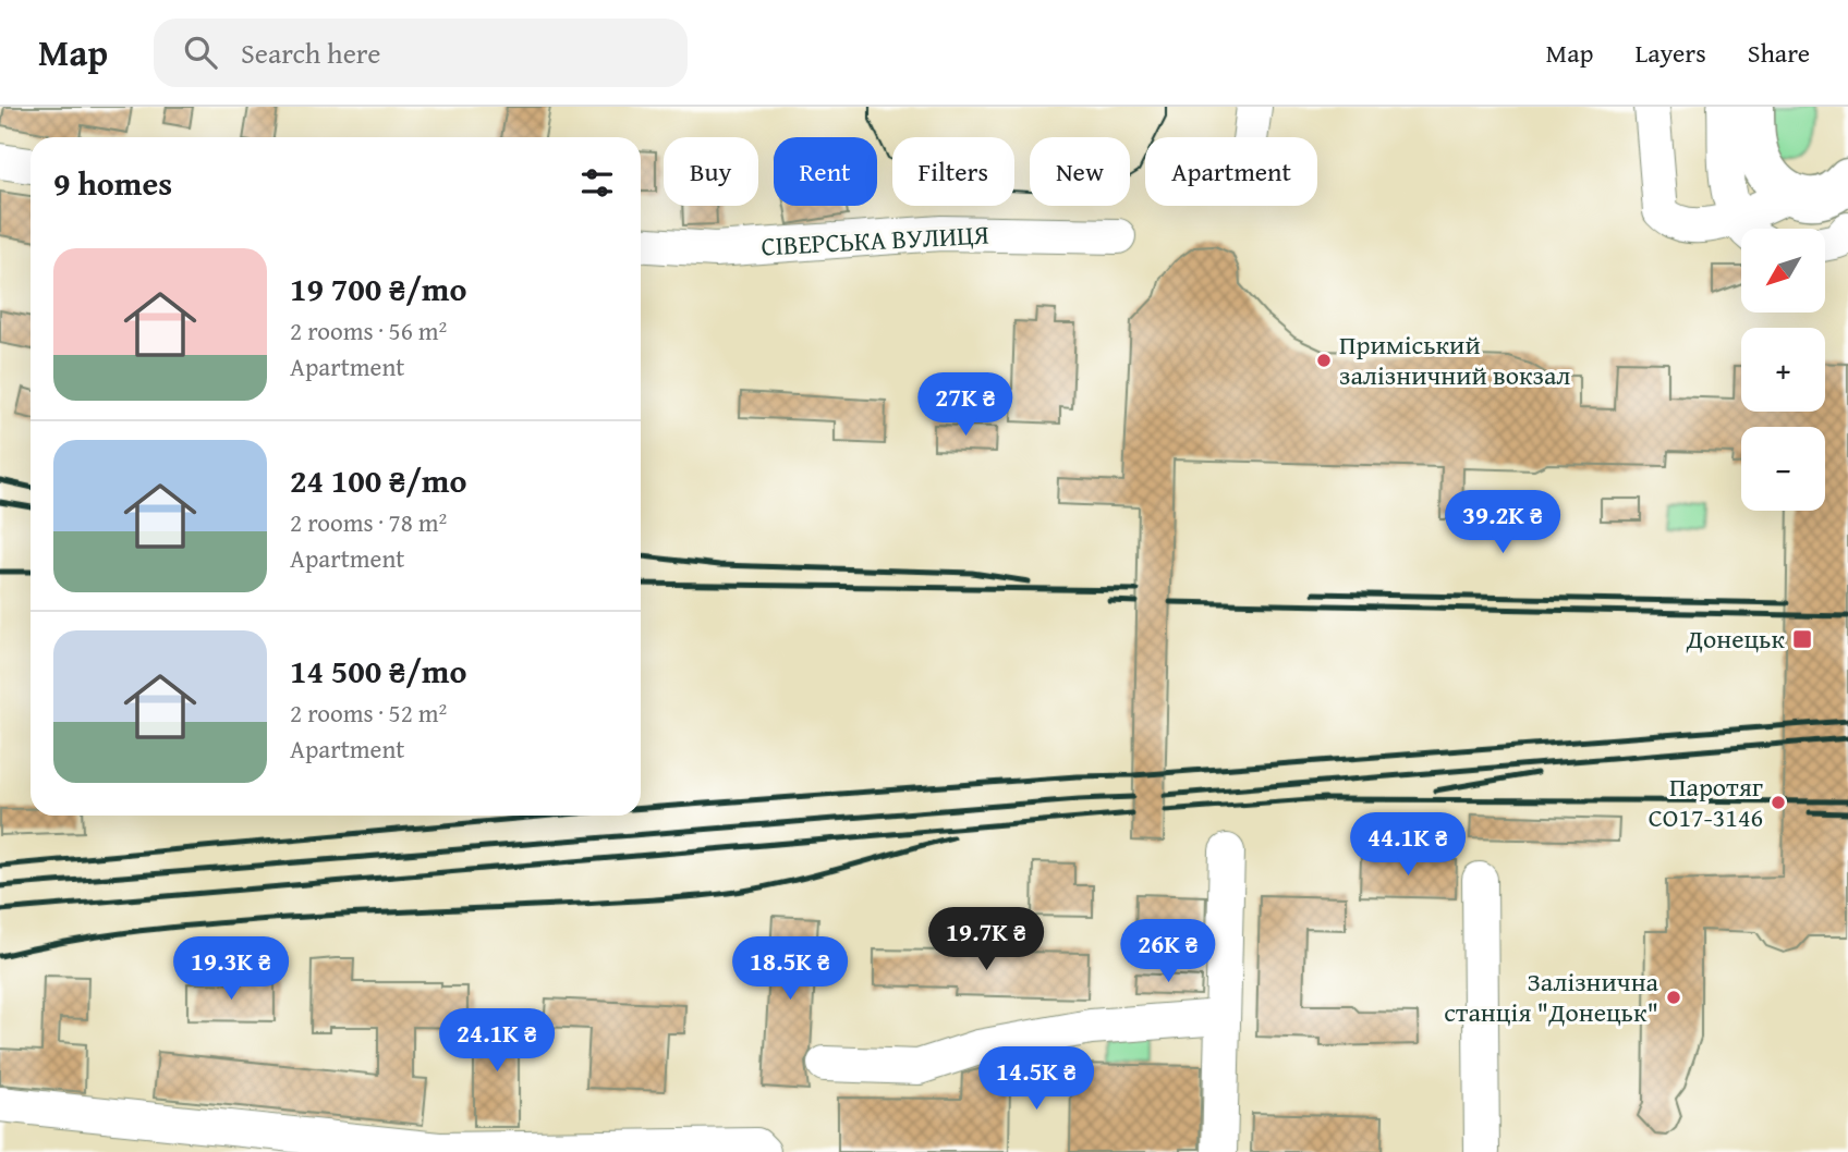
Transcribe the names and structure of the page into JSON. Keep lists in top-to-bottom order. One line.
{"streets":{"street":["СІВЕРСЬКА ВУЛИЦЯ"]},"places":{"other":["Приміський залізничний вокзал","Паротяг СО17-3146","Залізнична станція \"Донецьк\""],"transit":["Донецьк"]},"north":"bottom left","page":{"header":"Map","search":"Search here","nav":["Map","Layers","Share"],"chip":["Buy","Rent","Filters","New","Apartment"],"heading":"9 homes","map_buttons":["+","−"],"list":[{"name":"19 700 ₴/mo","note":"2 rooms · 56 m² · Apartment"},{"name":"24 100 ₴/mo","note":"2 rooms · 78 m² · Apartment"},{"name":"14 500 ₴/mo","note":"2 rooms · 52 m² · Apartment"}],"price":["27K ₴","39.2K ₴","44.1K ₴","19.7K ₴","26K ₴","19.3K ₴","18.5K ₴","24.1K ₴","14.5K ₴"]}}
